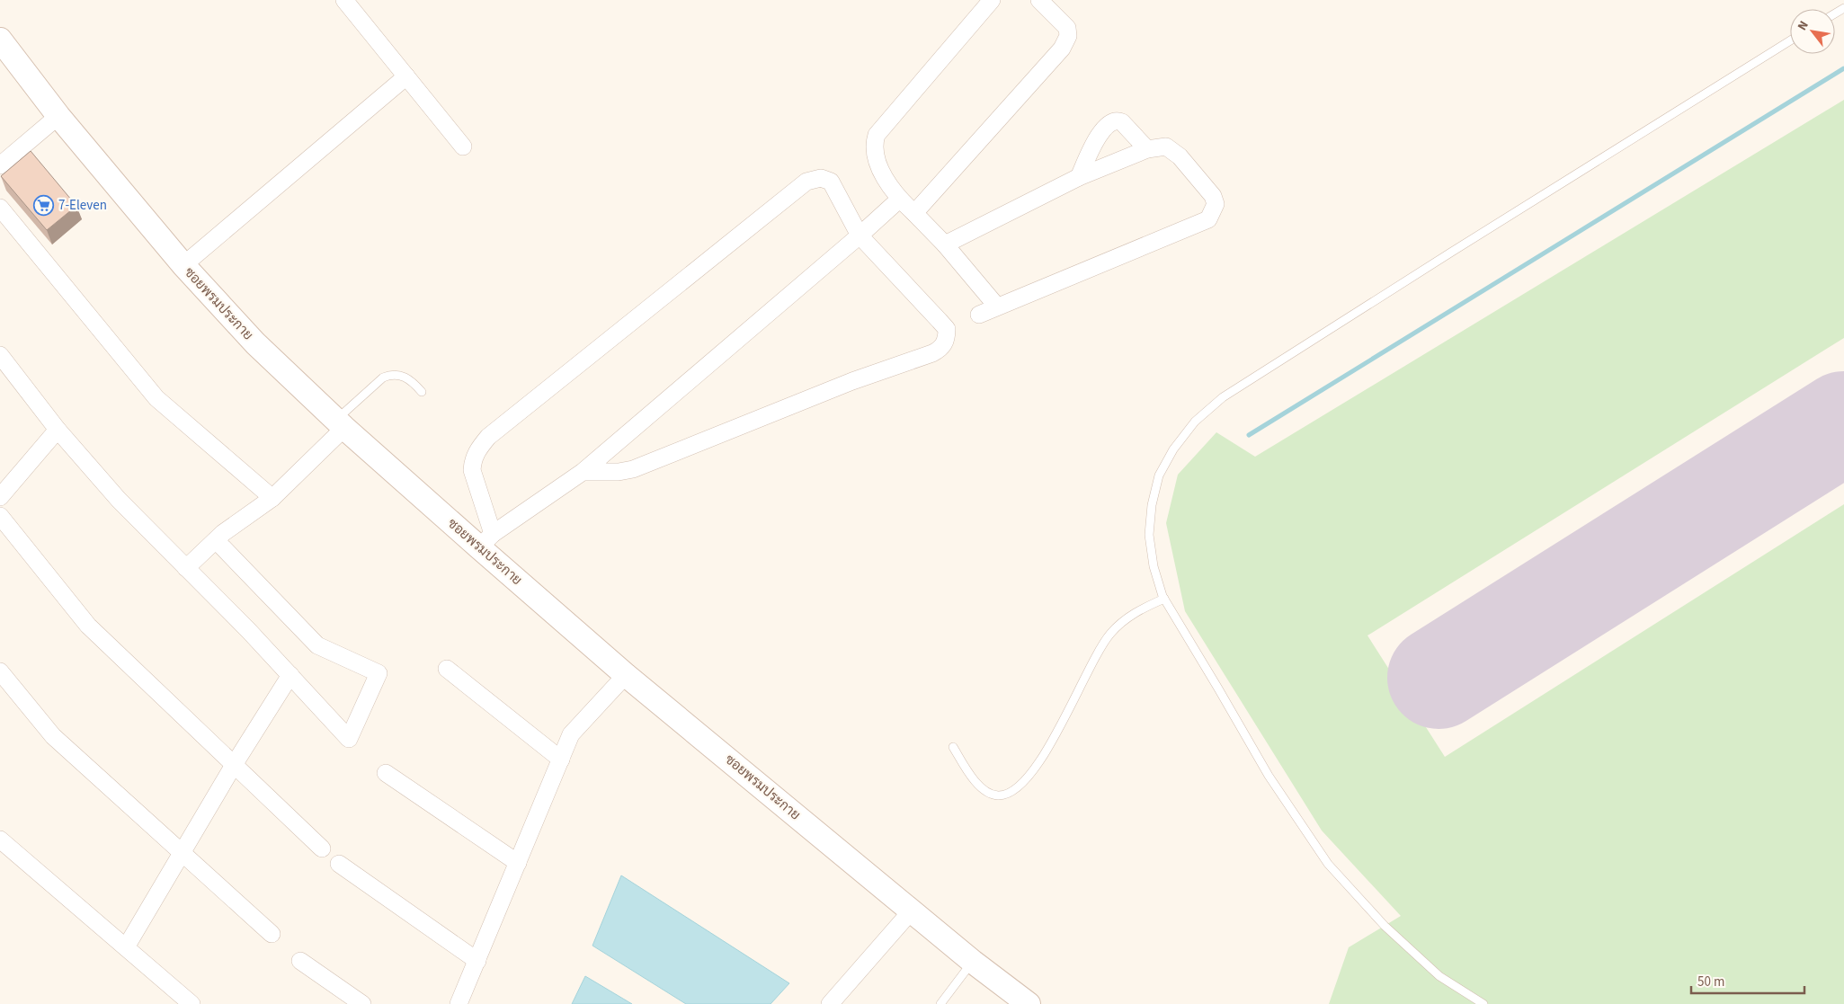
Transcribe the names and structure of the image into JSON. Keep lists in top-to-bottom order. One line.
{"streets":{"street":["ซอยพรมประกาย"]},"places":{"supermarket":["7-Eleven"]},"scale_bar":"50 m","north":"top left"}
